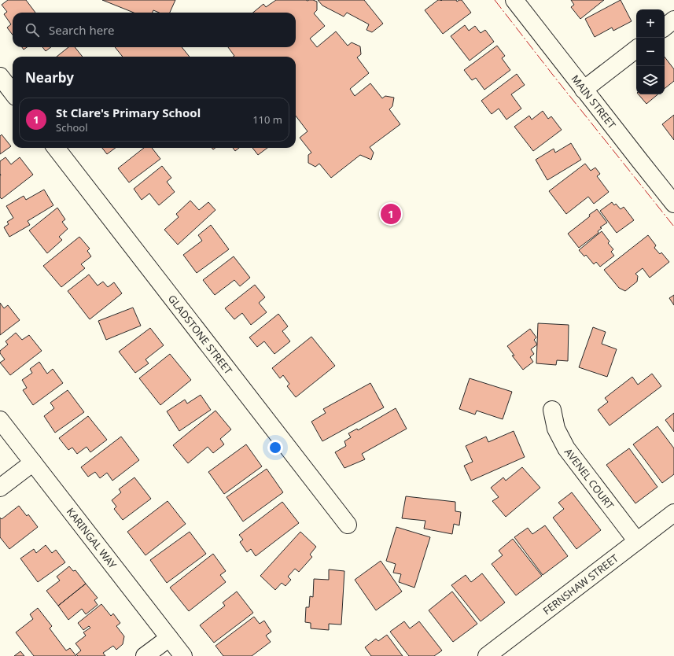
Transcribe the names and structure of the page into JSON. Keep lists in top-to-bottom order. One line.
{"streets":{"street":["MAIN STREET","GLADSTONE STREET","AVENEL COURT","KARINGAL WAY","FERNSHAW STREET"]},"crossings":[["AVENEL COURT","FERNSHAW STREET"]],"page":{"map_buttons":["+","−"],"search":"Search here","heading":"Nearby","list":[{"mark":"1","name":"St Clare's Primary School","note":"School","value":"110 m"}],"pins":"1"}}
